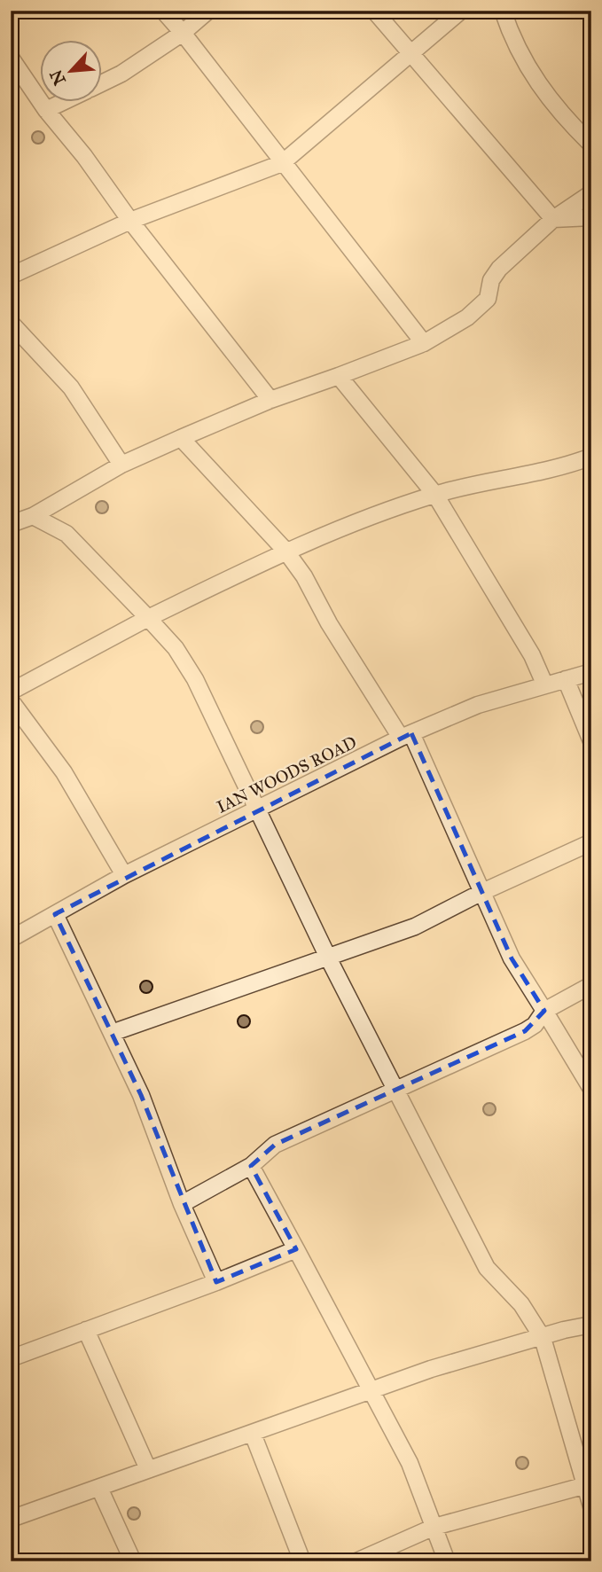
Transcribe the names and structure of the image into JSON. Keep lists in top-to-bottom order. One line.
{"streets":{"street":["IAN WOODS ROAD"]},"north":"bottom left"}
